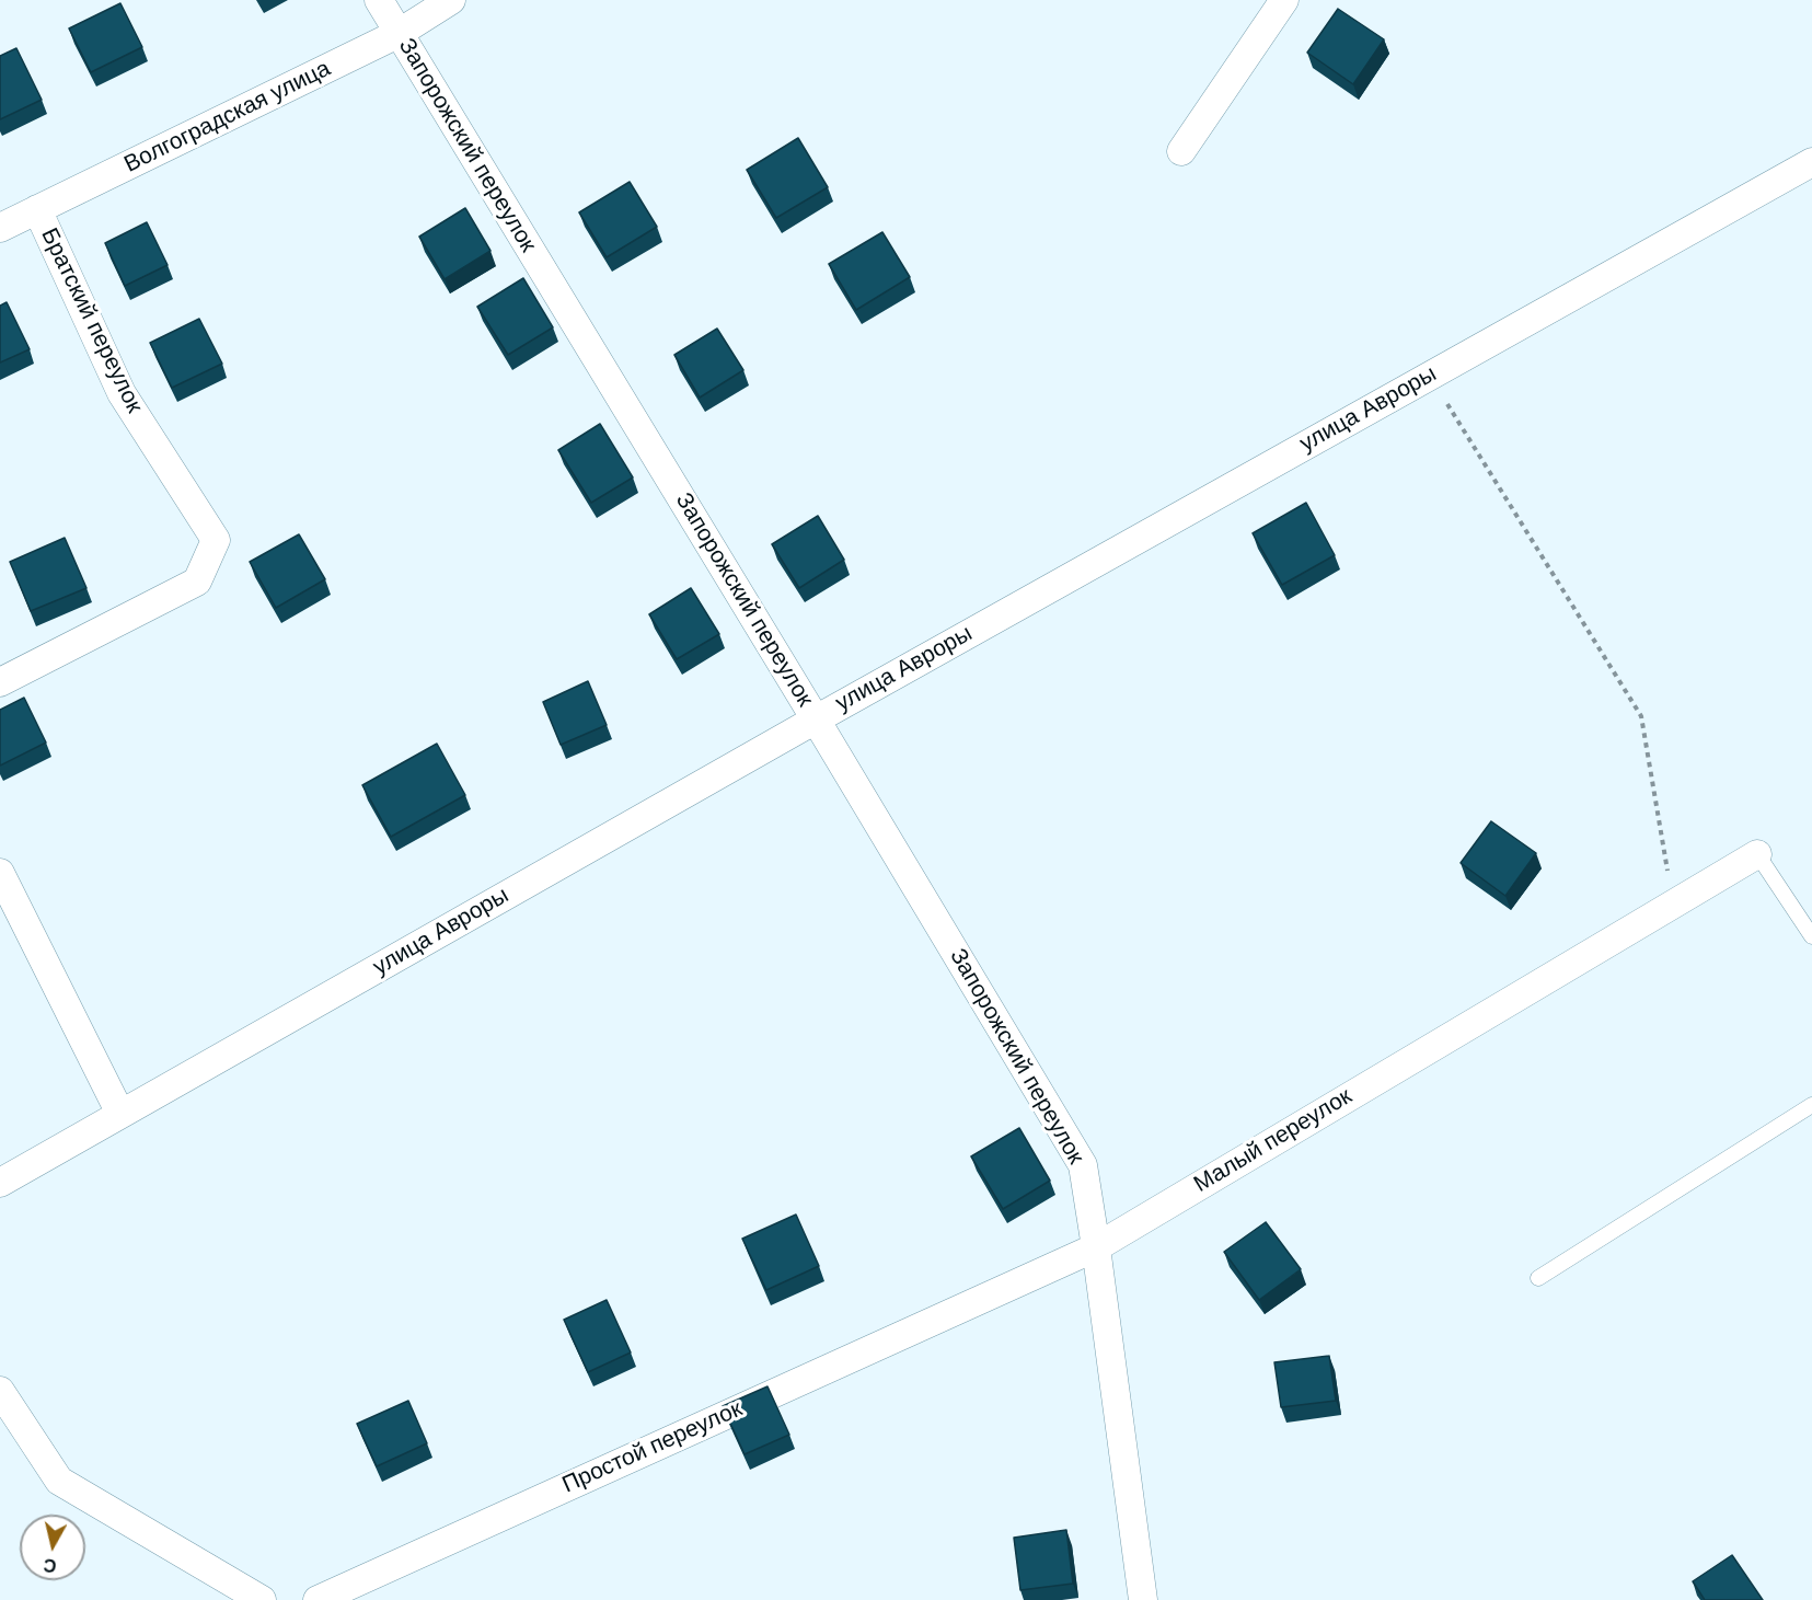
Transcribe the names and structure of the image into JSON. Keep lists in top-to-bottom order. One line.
{"streets":{"street":["Волгоградская улица","Запорожский переулок","Братский переулок","улица Авроры","Малый переулок","Простой переулок"]},"crossings":[["Волгоградская улица","Запорожский переулок"],["Волгоградская улица","Братский переулок"],["Запорожский переулок","улица Авроры"],["Запорожский переулок","Малый переулок"],["Запорожский переулок","Простой переулок"],["Малый переулок","Простой переулок"]],"north":"bottom"}
